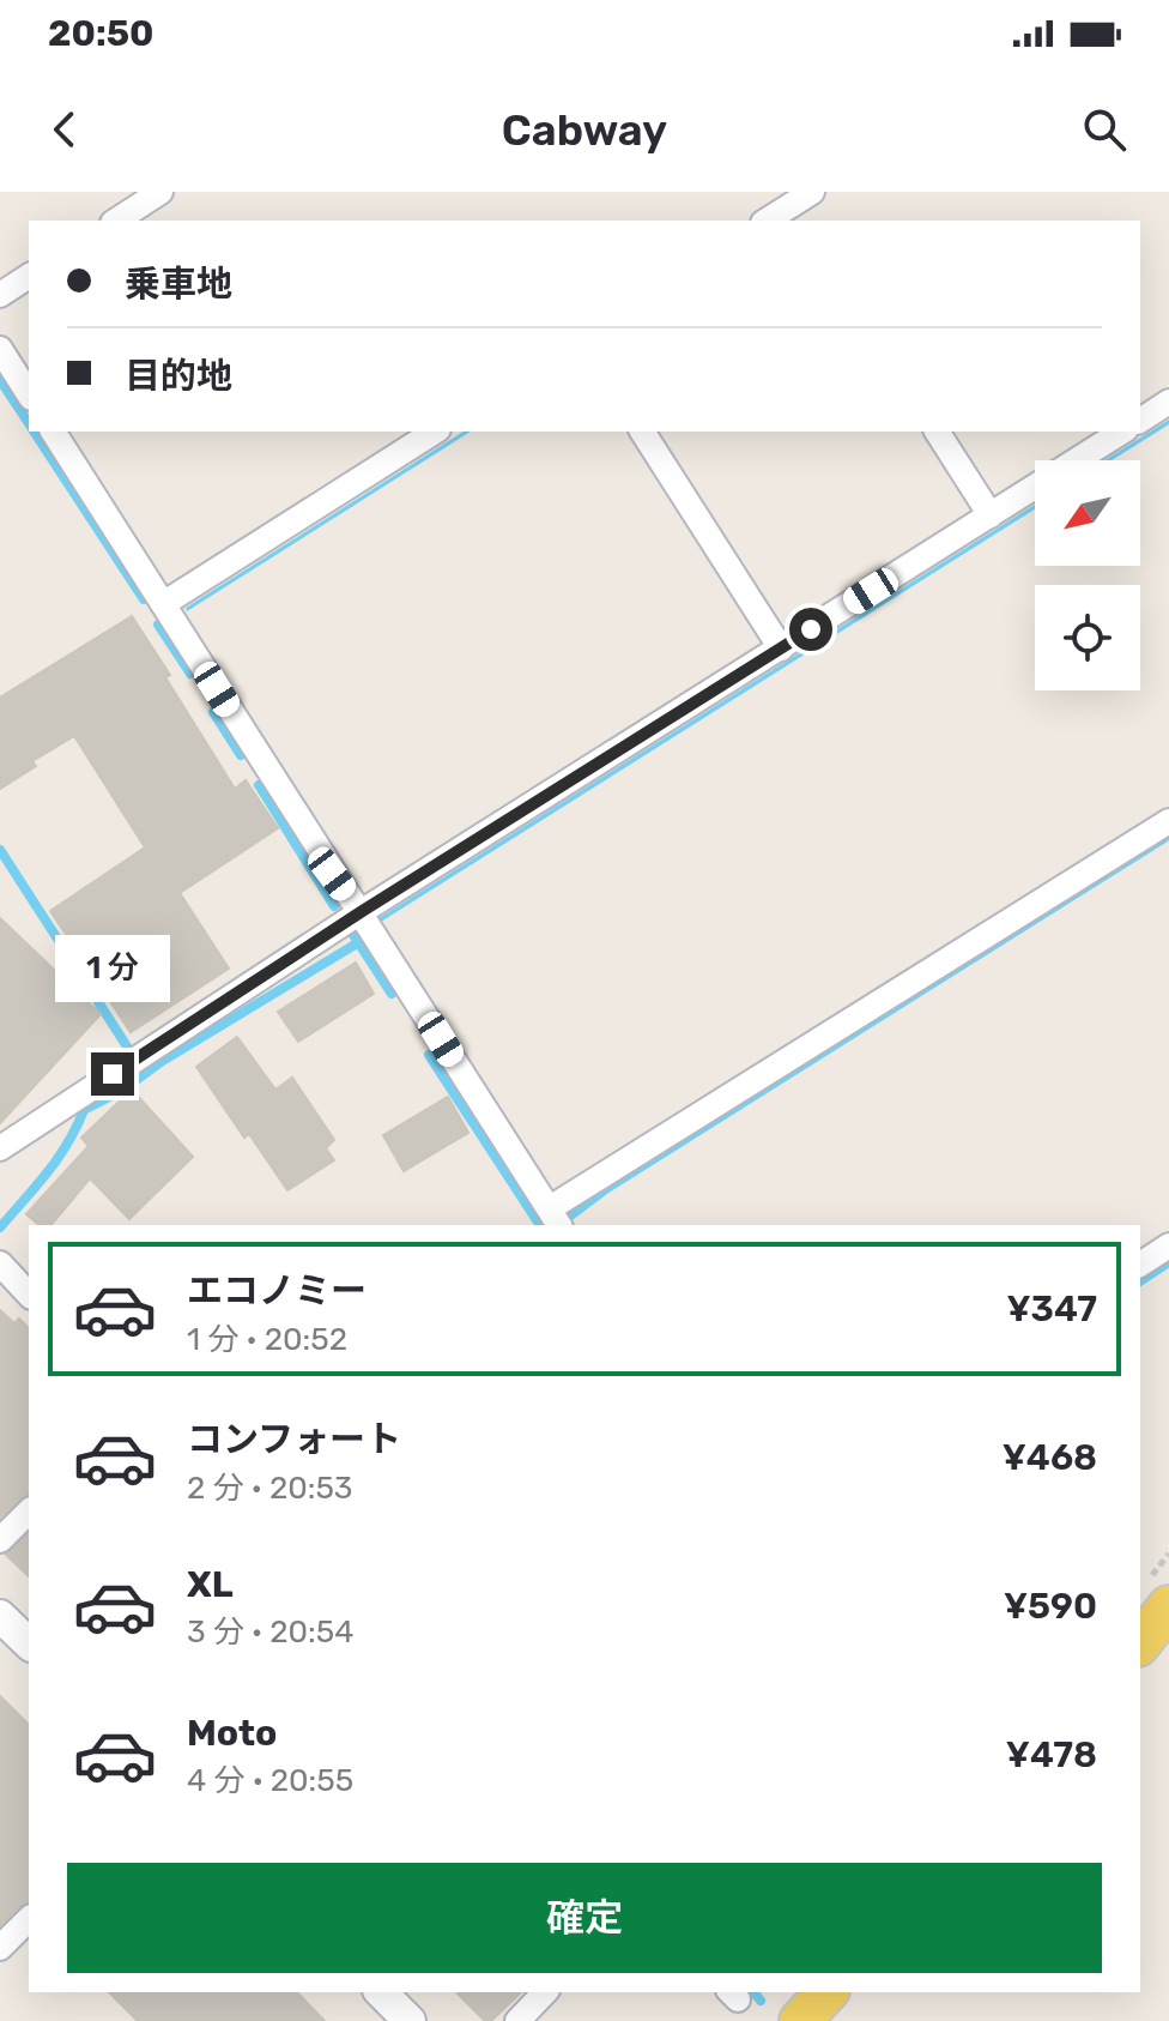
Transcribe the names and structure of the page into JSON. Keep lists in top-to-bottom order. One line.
{"north":"bottom left","page":{"status":"20:50","header":"Cabway","banner":["乗車地","目的地"],"bubble":"1 分","list":[{"name":"エコノミー","note":"1 分 · 20:52","value":"¥347"},{"name":"コンフォート","note":"2 分 · 20:53","value":"¥468"},{"name":"XL","note":"3 分 · 20:54","value":"¥590"},{"name":"Moto","note":"4 分 · 20:55","value":"¥478"}],"buttons":"確定"}}
